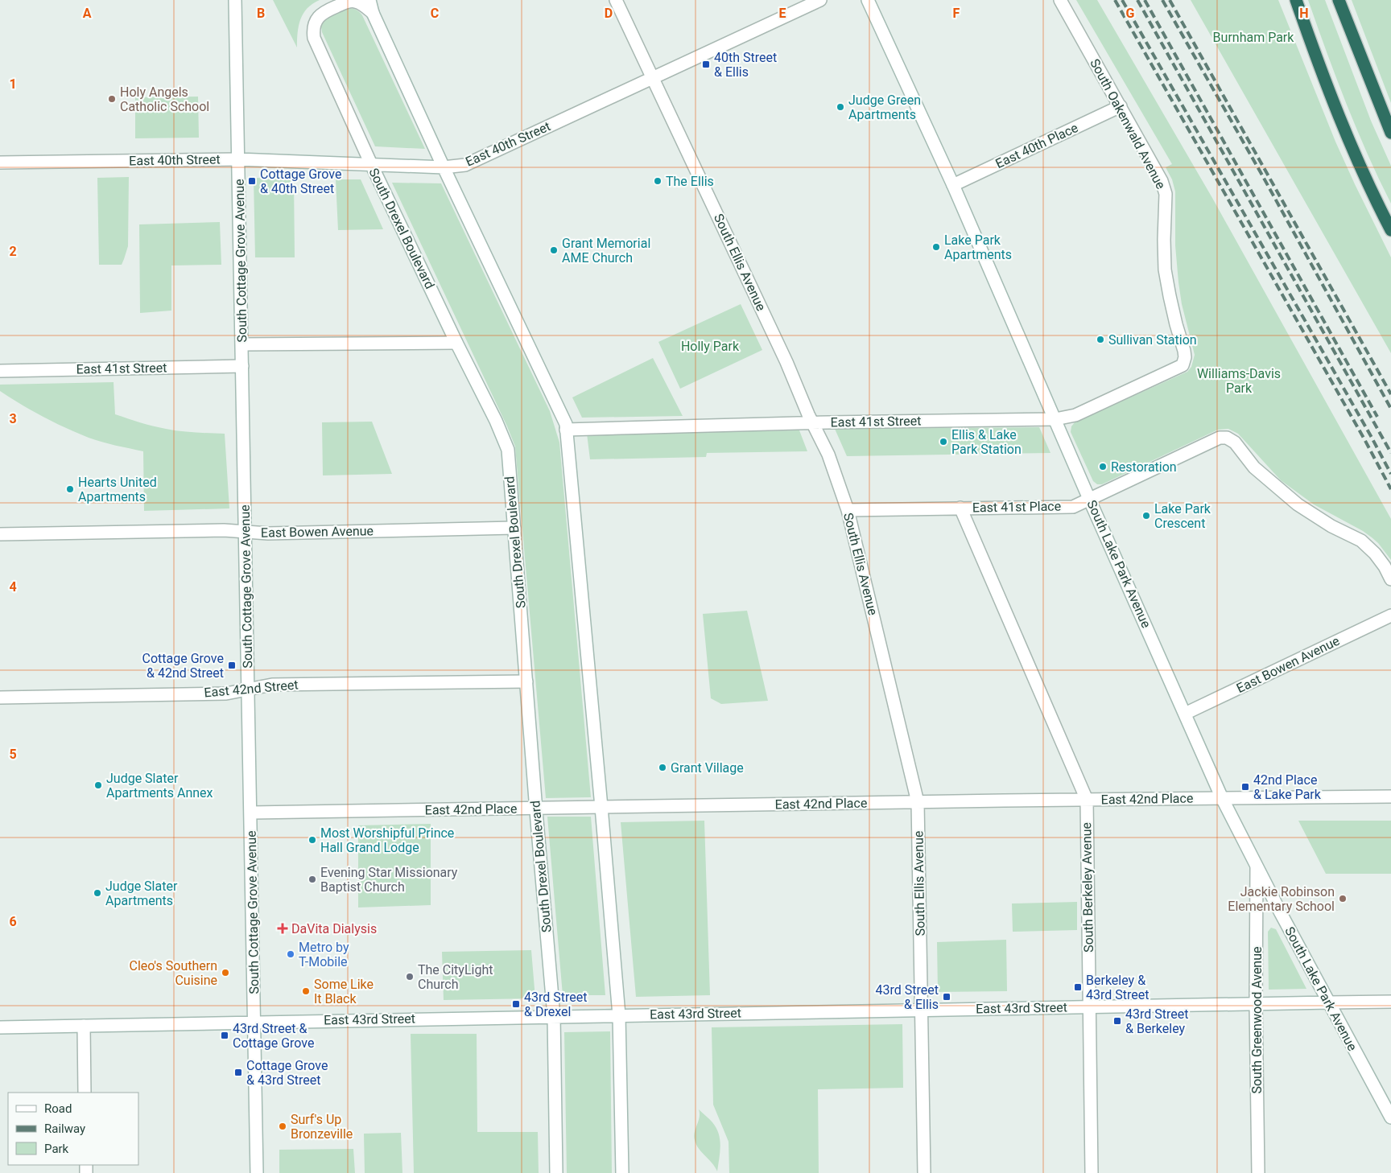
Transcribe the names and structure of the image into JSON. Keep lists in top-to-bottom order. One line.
{"streets":{"street":["South Oakenwald Avenue","East 40th Street","East 40th Place","South Drexel Boulevard","South Cottage Grove Avenue","South Ellis Avenue","East 41st Street","East 41st Place","East Bowen Avenue","South Lake Park Avenue","East 42nd Street","East 42nd Place","South Berkeley Avenue","East 43rd Street","South Greenwood Avenue"]},"crossings":[["South Oakenwald Avenue","East 40th Place"],["South Oakenwald Avenue","East 41st Street"],["East 40th Street","South Drexel Boulevard"],["East 40th Street","South Cottage Grove Avenue"],["East 40th Street","South Ellis Avenue"],["East 40th Place","South Lake Park Avenue"],["South Drexel Boulevard","East Bowen Avenue"],["South Drexel Boulevard","East 42nd Street"],["South Drexel Boulevard","East 42nd Place"],["South Drexel Boulevard","East 43rd Street"],["South Cottage Grove Avenue","East 41st Street"],["South Cottage Grove Avenue","East Bowen Avenue"],["South Cottage Grove Avenue","East 42nd Street"],["South Cottage Grove Avenue","East 42nd Place"],["South Cottage Grove Avenue","East 43rd Street"],["South Ellis Avenue","East 41st Street"],["South Ellis Avenue","East 41st Place"],["South Ellis Avenue","East 42nd Place"],["South Ellis Avenue","East 43rd Street"],["East 41st Street","South Lake Park Avenue"],["East 41st Place","South Lake Park Avenue"],["East 41st Place","South Berkeley Avenue"],["East Bowen Avenue","South Lake Park Avenue"],["South Lake Park Avenue","East 42nd Place"],["South Lake Park Avenue","East 43rd Street"],["South Lake Park Avenue","South Greenwood Avenue"],["East 42nd Place","South Berkeley Avenue"],["South Berkeley Avenue","East 43rd Street"],["East 43rd Street","South Greenwood Avenue"]],"parks":["Burnham Park","Holly Park","Williams-Davis Park"],"places":{"transit":["40th Street & Ellis","Cottage Grove & 40th Street","Cottage Grove & 42nd Street","42nd Place & Lake Park","Berkeley & 43rd Street","43rd Street & Ellis","43rd Street & Drexel","43rd Street & Berkeley","43rd Street & Cottage Grove","Cottage Grove & 43rd Street"],"other":["Holy Angels Catholic School","Judge Green Apartments","The Ellis","Lake Park Apartments","Grant Memorial AME Church","Sullivan Station","Ellis & Lake Park Station","Restoration","Hearts United Apartments","Lake Park Crescent","Grant Village","Judge Slater Apartments Annex","Most Worshipful Prince Hall Grand Lodge","Evening Star Missionary Baptist Church","Judge Slater Apartments","Jackie Robinson Elementary School","Metro by T-Mobile","Cleo's Southern Cuisine","The CityLight Church","Some Like It Black","Surf's Up Bronzeville"],"health":["DaVita Dialysis"]},"legend":["Road","Railway","Park"],"grid":{"columns":["A","B","C","D","E","F","G","H"],"rows":["1","2","3","4","5","6"]}}
